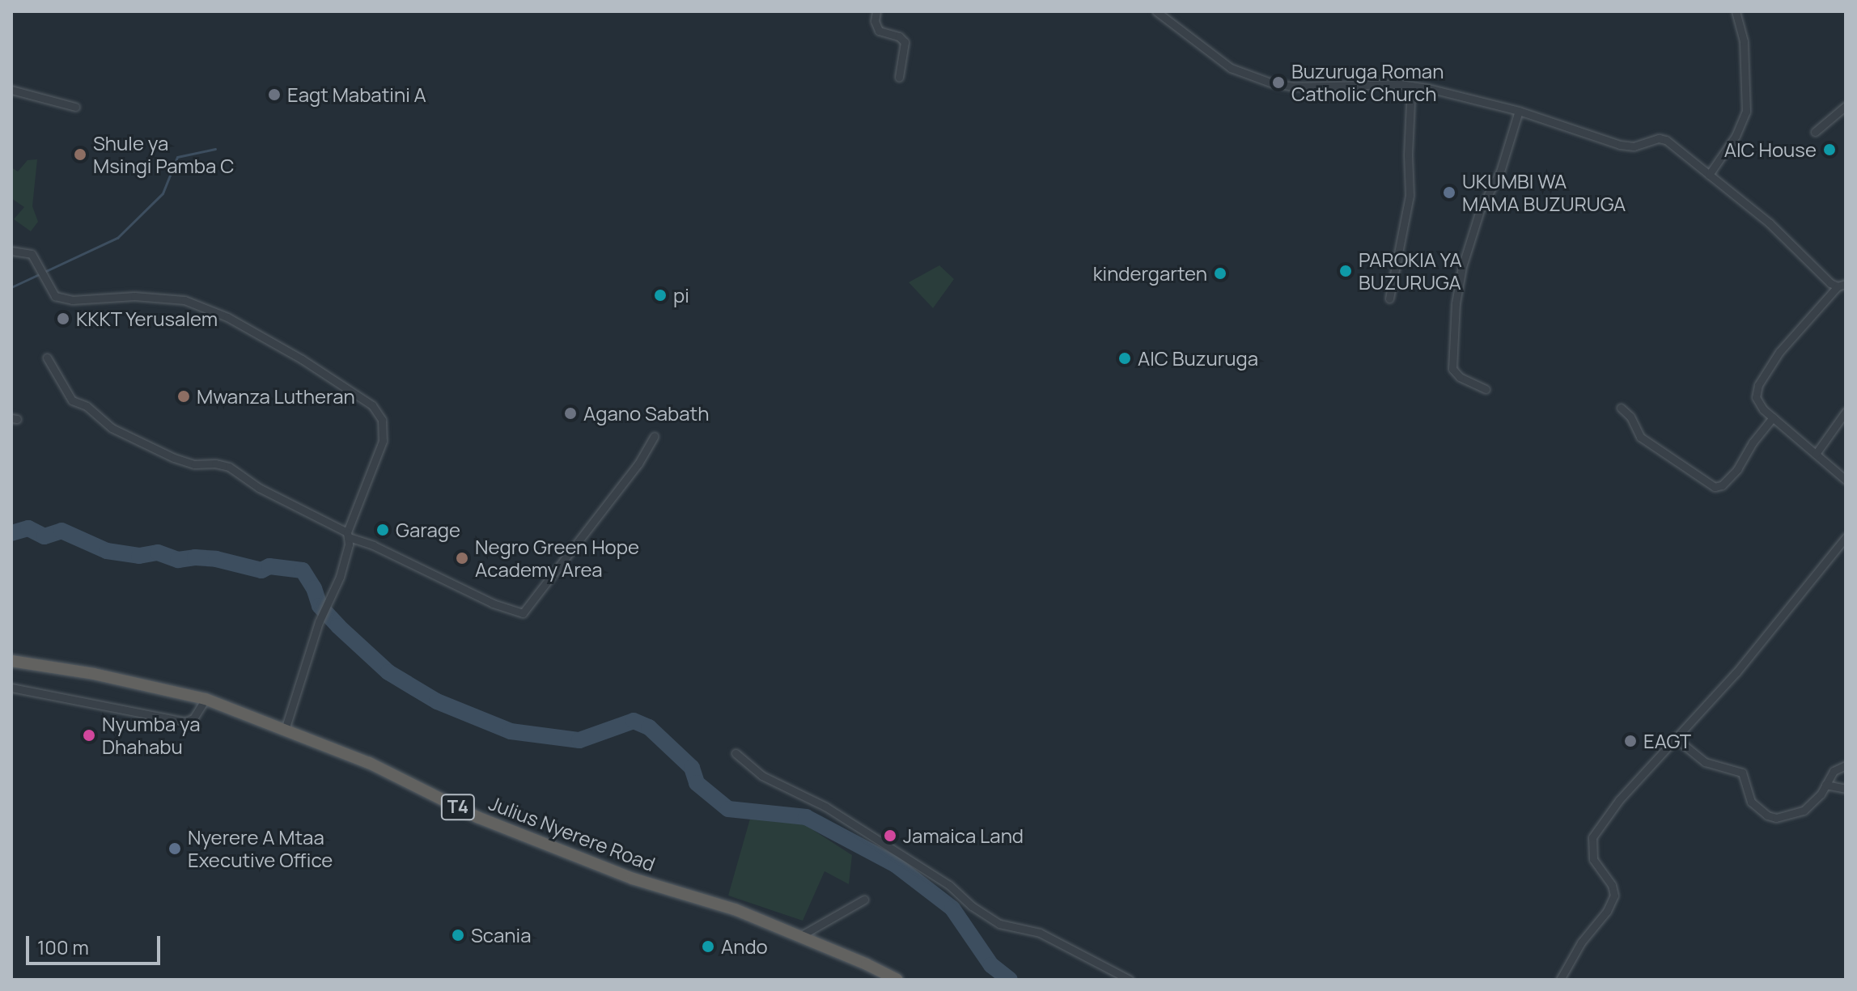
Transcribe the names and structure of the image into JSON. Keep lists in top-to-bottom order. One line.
{"streets":{"highway":["T4","Julius Nyerere Road"]},"places":["Buzuruga Roman Catholic Church","Eagt Mabatini A","AIC House","Shule ya Msingi Pamba C","UKUMBI WA MAMA BUZURUGA","PAROKIA YA BUZURUGA","kindergarten","pi","KKKT Yerusalem","AIC Buzuruga","Mwanza Lutheran","Agano Sabath","Garage","Negro Green Hope Academy Area","Nyumba ya Dhahabu","EAGT","Jamaica Land","Nyerere A Mtaa Executive Office","Scania","Ando"],"scale_bar":"100 m"}
